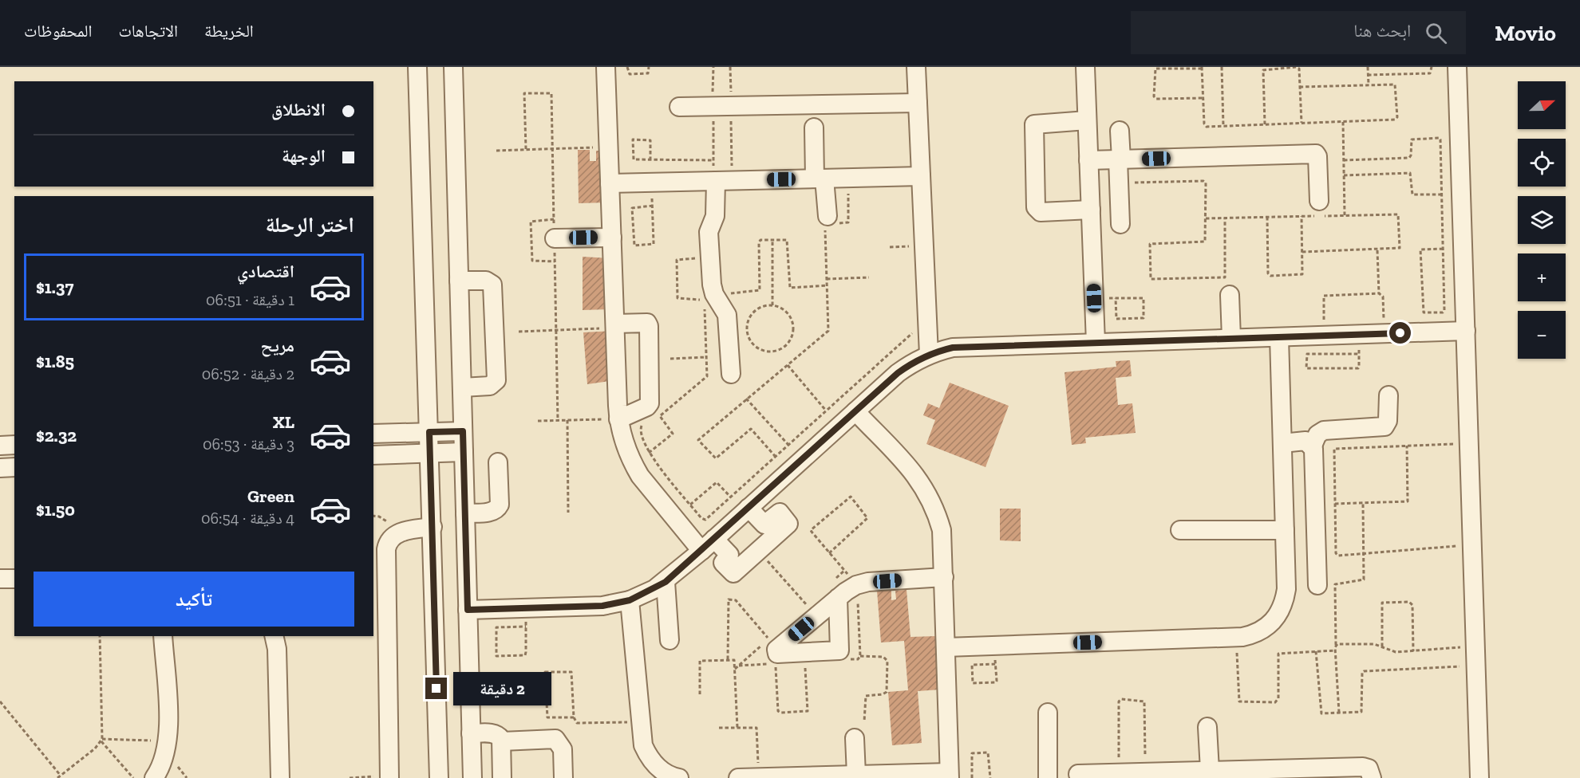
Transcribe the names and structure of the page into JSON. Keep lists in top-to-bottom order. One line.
{"north":"right","page":{"header":"Movio","search":"ابحث هنا","nav":["الخريطة","الاتجاهات","المحفوظات"],"map_buttons":["+","−"],"banner":["الانطلاق","الوجهة"],"heading":"اختر الرحلة","list":[{"name":"اقتصادي","note":"1 دقيقة · 06:51","value":"$1.37"},{"name":"مريح","note":"2 دقيقة · 06:52","value":"$1.85"},{"name":"XL","note":"3 دقيقة · 06:53","value":"$2.32"},{"name":"Green","note":"4 دقيقة · 06:54","value":"$1.50"}],"buttons":"تأكيد","bubble":"2 دقيقة"}}
